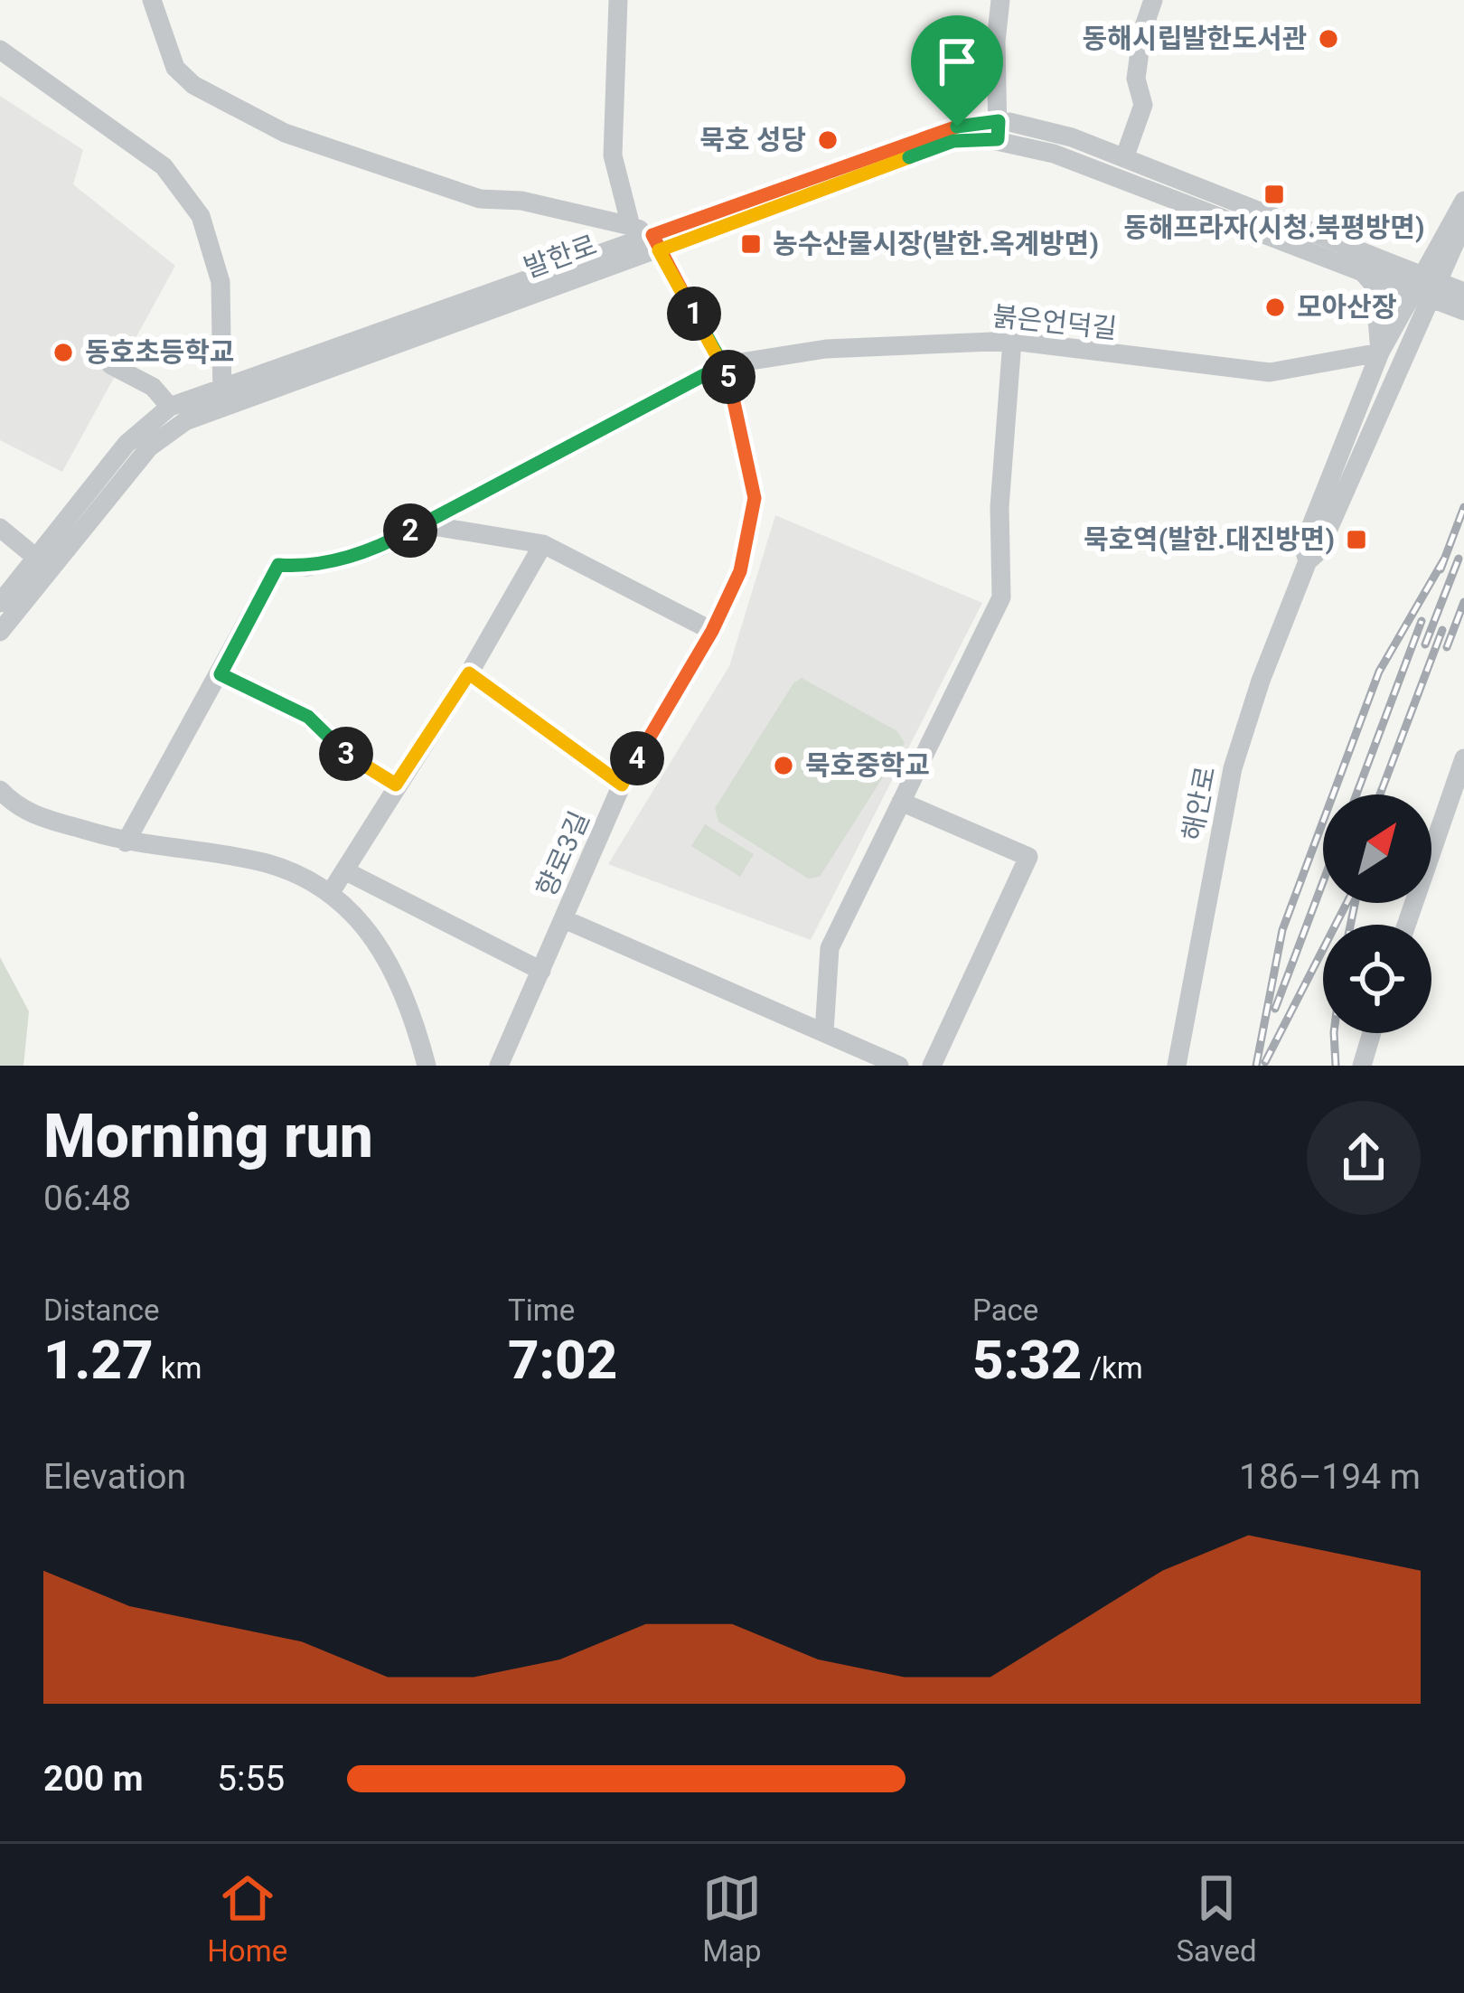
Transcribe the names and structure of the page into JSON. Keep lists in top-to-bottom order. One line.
{"streets":{"street":["발한로","붉은언덕길","해안로","향로3길"]},"crossings":[["발한로","해안로"],["발한로","향로3길"],["붉은언덕길","해안로"],["붉은언덕길","향로3길"]],"places":{"other":["동해시립발한도서관","묵호 성당","모아산장","동호초등학교","묵호중학교"],"transit":["동해프라자(시청.북평방면)","농수산물시장(발한.옥계방면)","묵호역(발한.대진방면)"]},"north":"top right","page":{"pins":["1","5","2","3","4"],"heading":["Morning run","06:48"],"stats":[["Distance","1.27 km"],["Time","7:02"],["Pace","5:32 /km"]],"chart":["Elevation","186–194 m"],"list":[{"name":"200 m","note":"5:55"}],"tabs":["Home","Map","Saved"]}}
